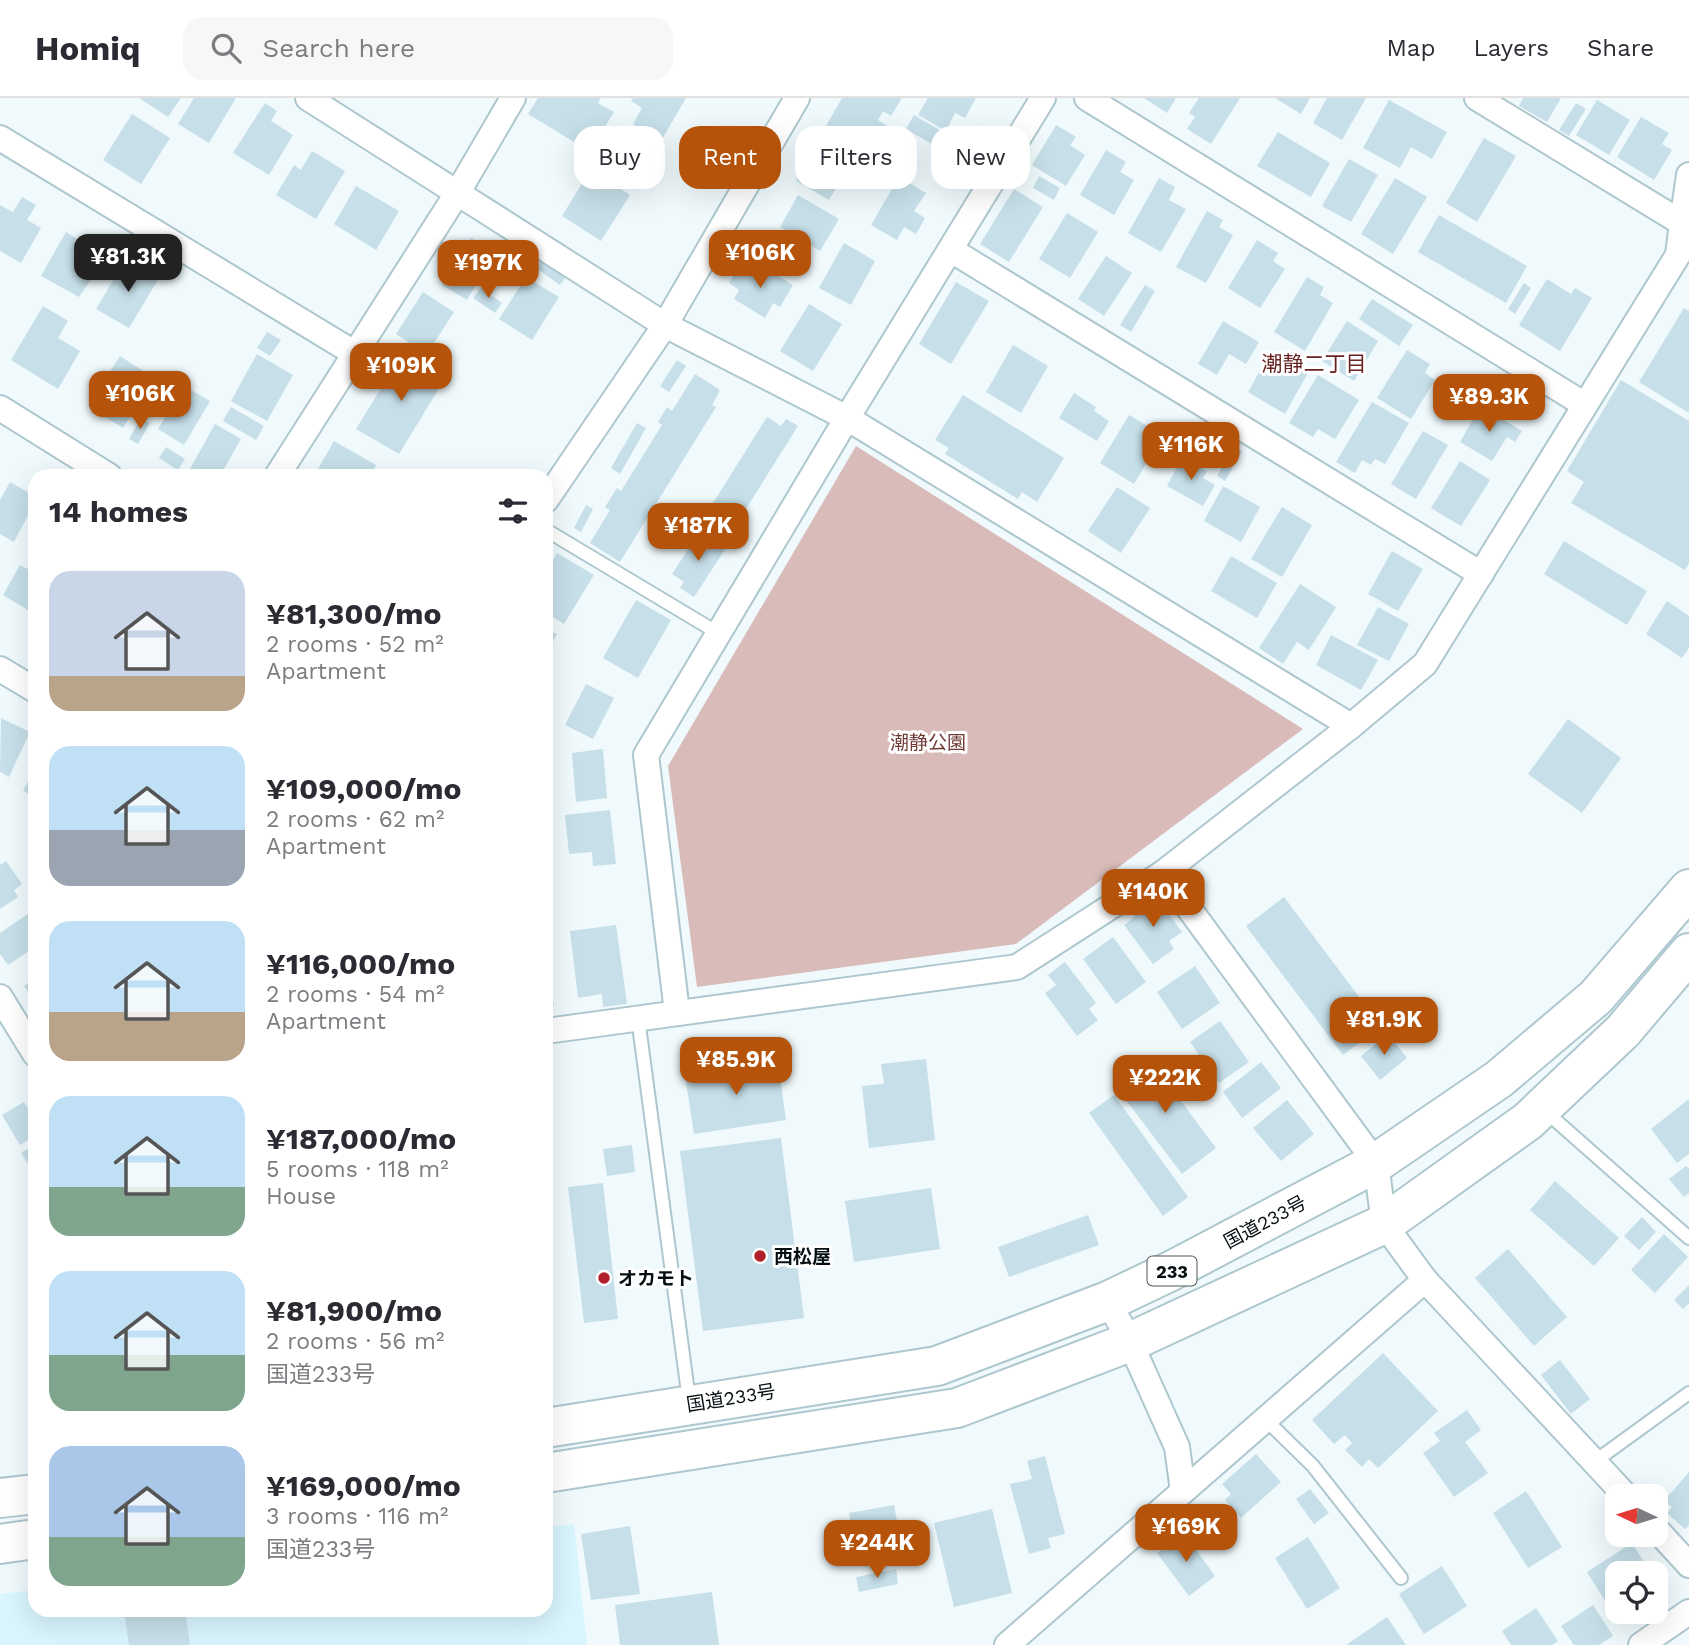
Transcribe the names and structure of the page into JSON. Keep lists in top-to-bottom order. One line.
{"streets":{"highway":["国道233号","233"]},"districts":["潮静二丁目"],"parks":["潮静公園"],"places":["西松屋","オカモト"],"north":"left","page":{"header":"Homiq","search":"Search here","nav":["Map","Layers","Share"],"chip":["Buy","Rent","Filters","New"],"price":["¥106K","¥81.3K","¥197K","¥109K","¥106K","¥89.3K","¥116K","¥187K","¥140K","¥81.9K","¥85.9K","¥222K","¥169K","¥244K"],"heading":"14 homes","list":[{"name":"¥81,300/mo","note":"2 rooms · 52 m² · Apartment"},{"name":"¥109,000/mo","note":"2 rooms · 62 m² · Apartment"},{"name":"¥116,000/mo","note":"2 rooms · 54 m² · Apartment"},{"name":"¥187,000/mo","note":"5 rooms · 118 m² · House"},{"name":"¥81,900/mo","note":"2 rooms · 56 m² · 国道233号"},{"name":"¥169,000/mo","note":"3 rooms · 116 m² · 国道233号"}]}}
